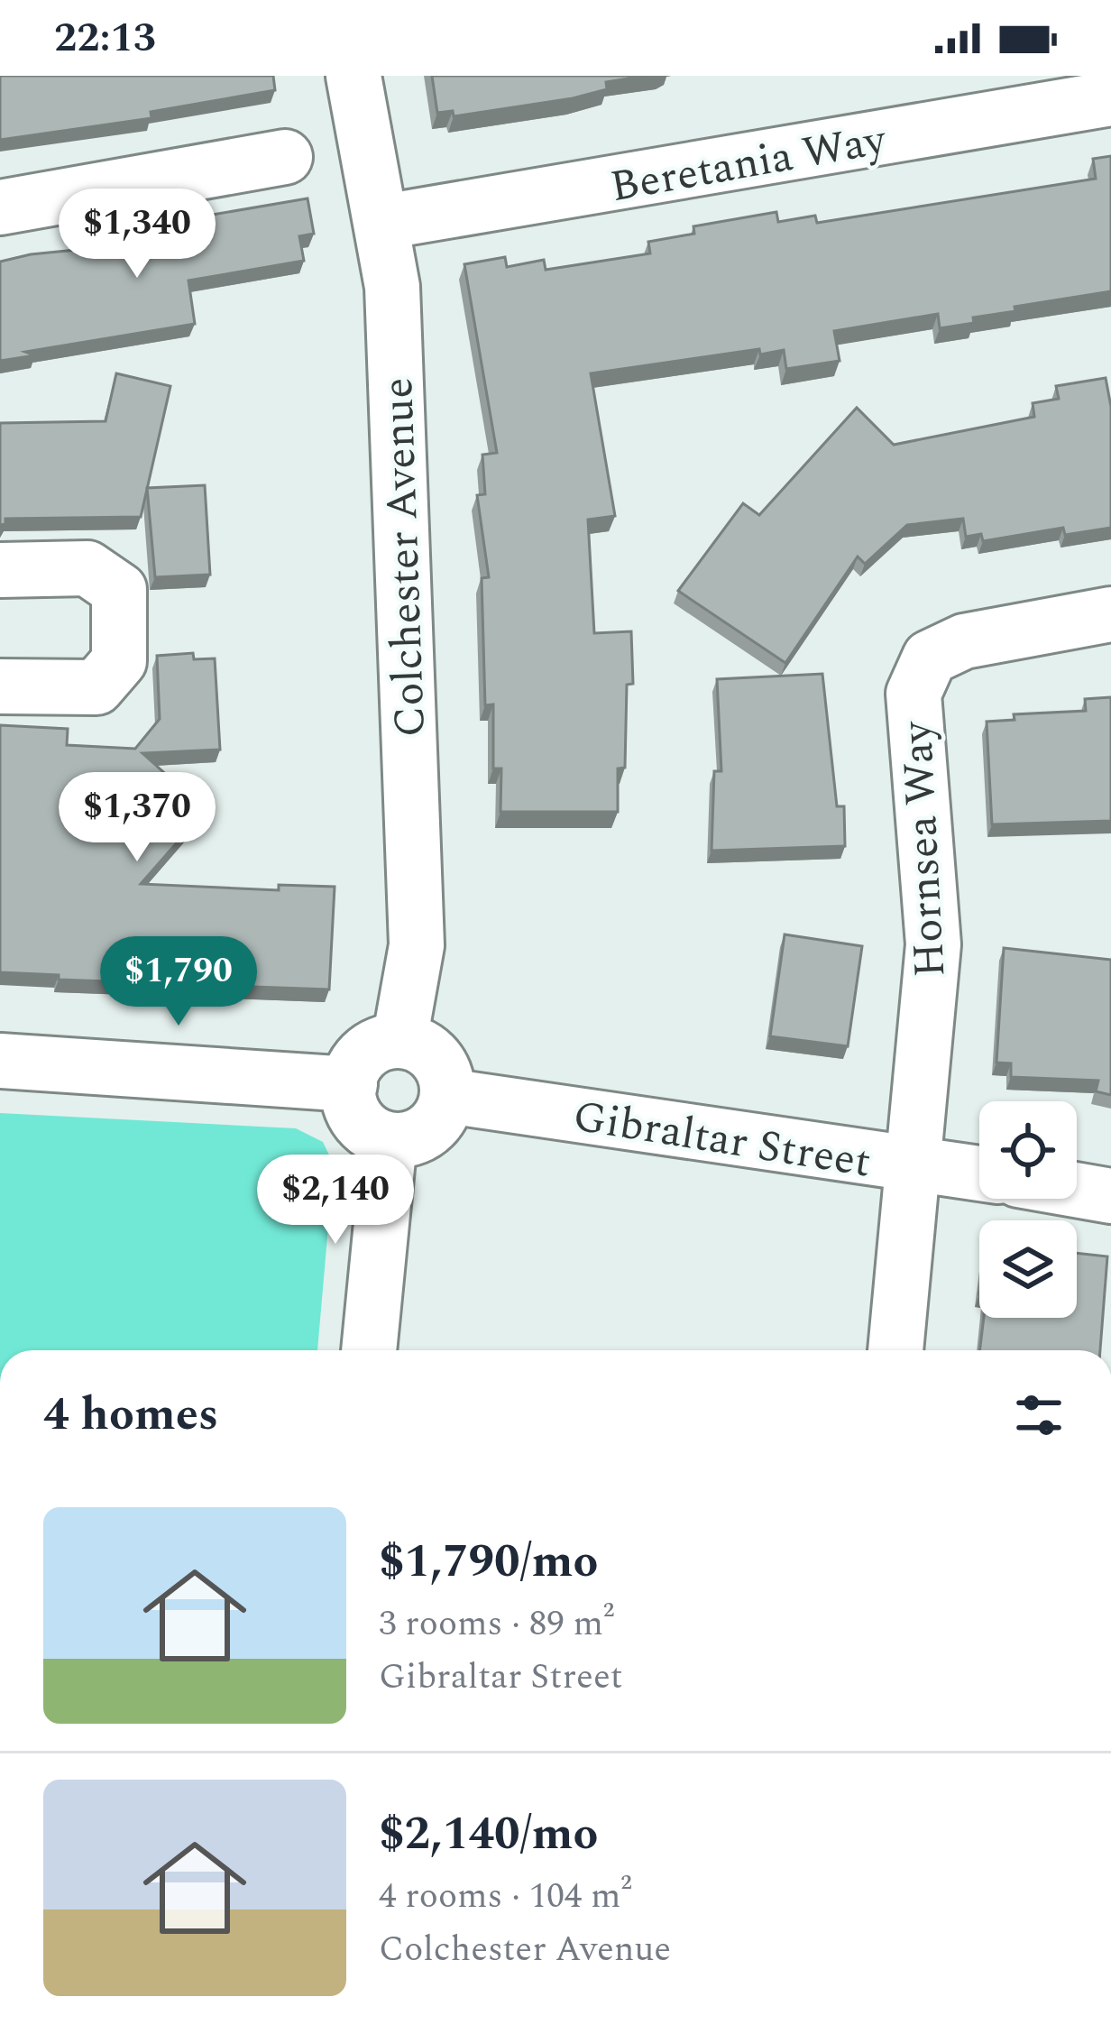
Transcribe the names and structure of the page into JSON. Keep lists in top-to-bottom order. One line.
{"streets":{"street":["Beretania Way","Colchester Avenue","Hornsea Way","Gibraltar Street"]},"crossings":[["Beretania Way","Colchester Avenue"],["Colchester Avenue","Gibraltar Street"],["Hornsea Way","Gibraltar Street"]],"page":{"status":"22:13","price":["$1,340","$1,370","$1,790","$2,140"],"heading":"4 homes","list":[{"name":"$1,790/mo","note":"3 rooms · 89 m² · Gibraltar Street"},{"name":"$2,140/mo","note":"4 rooms · 104 m² · Colchester Avenue"}]}}
